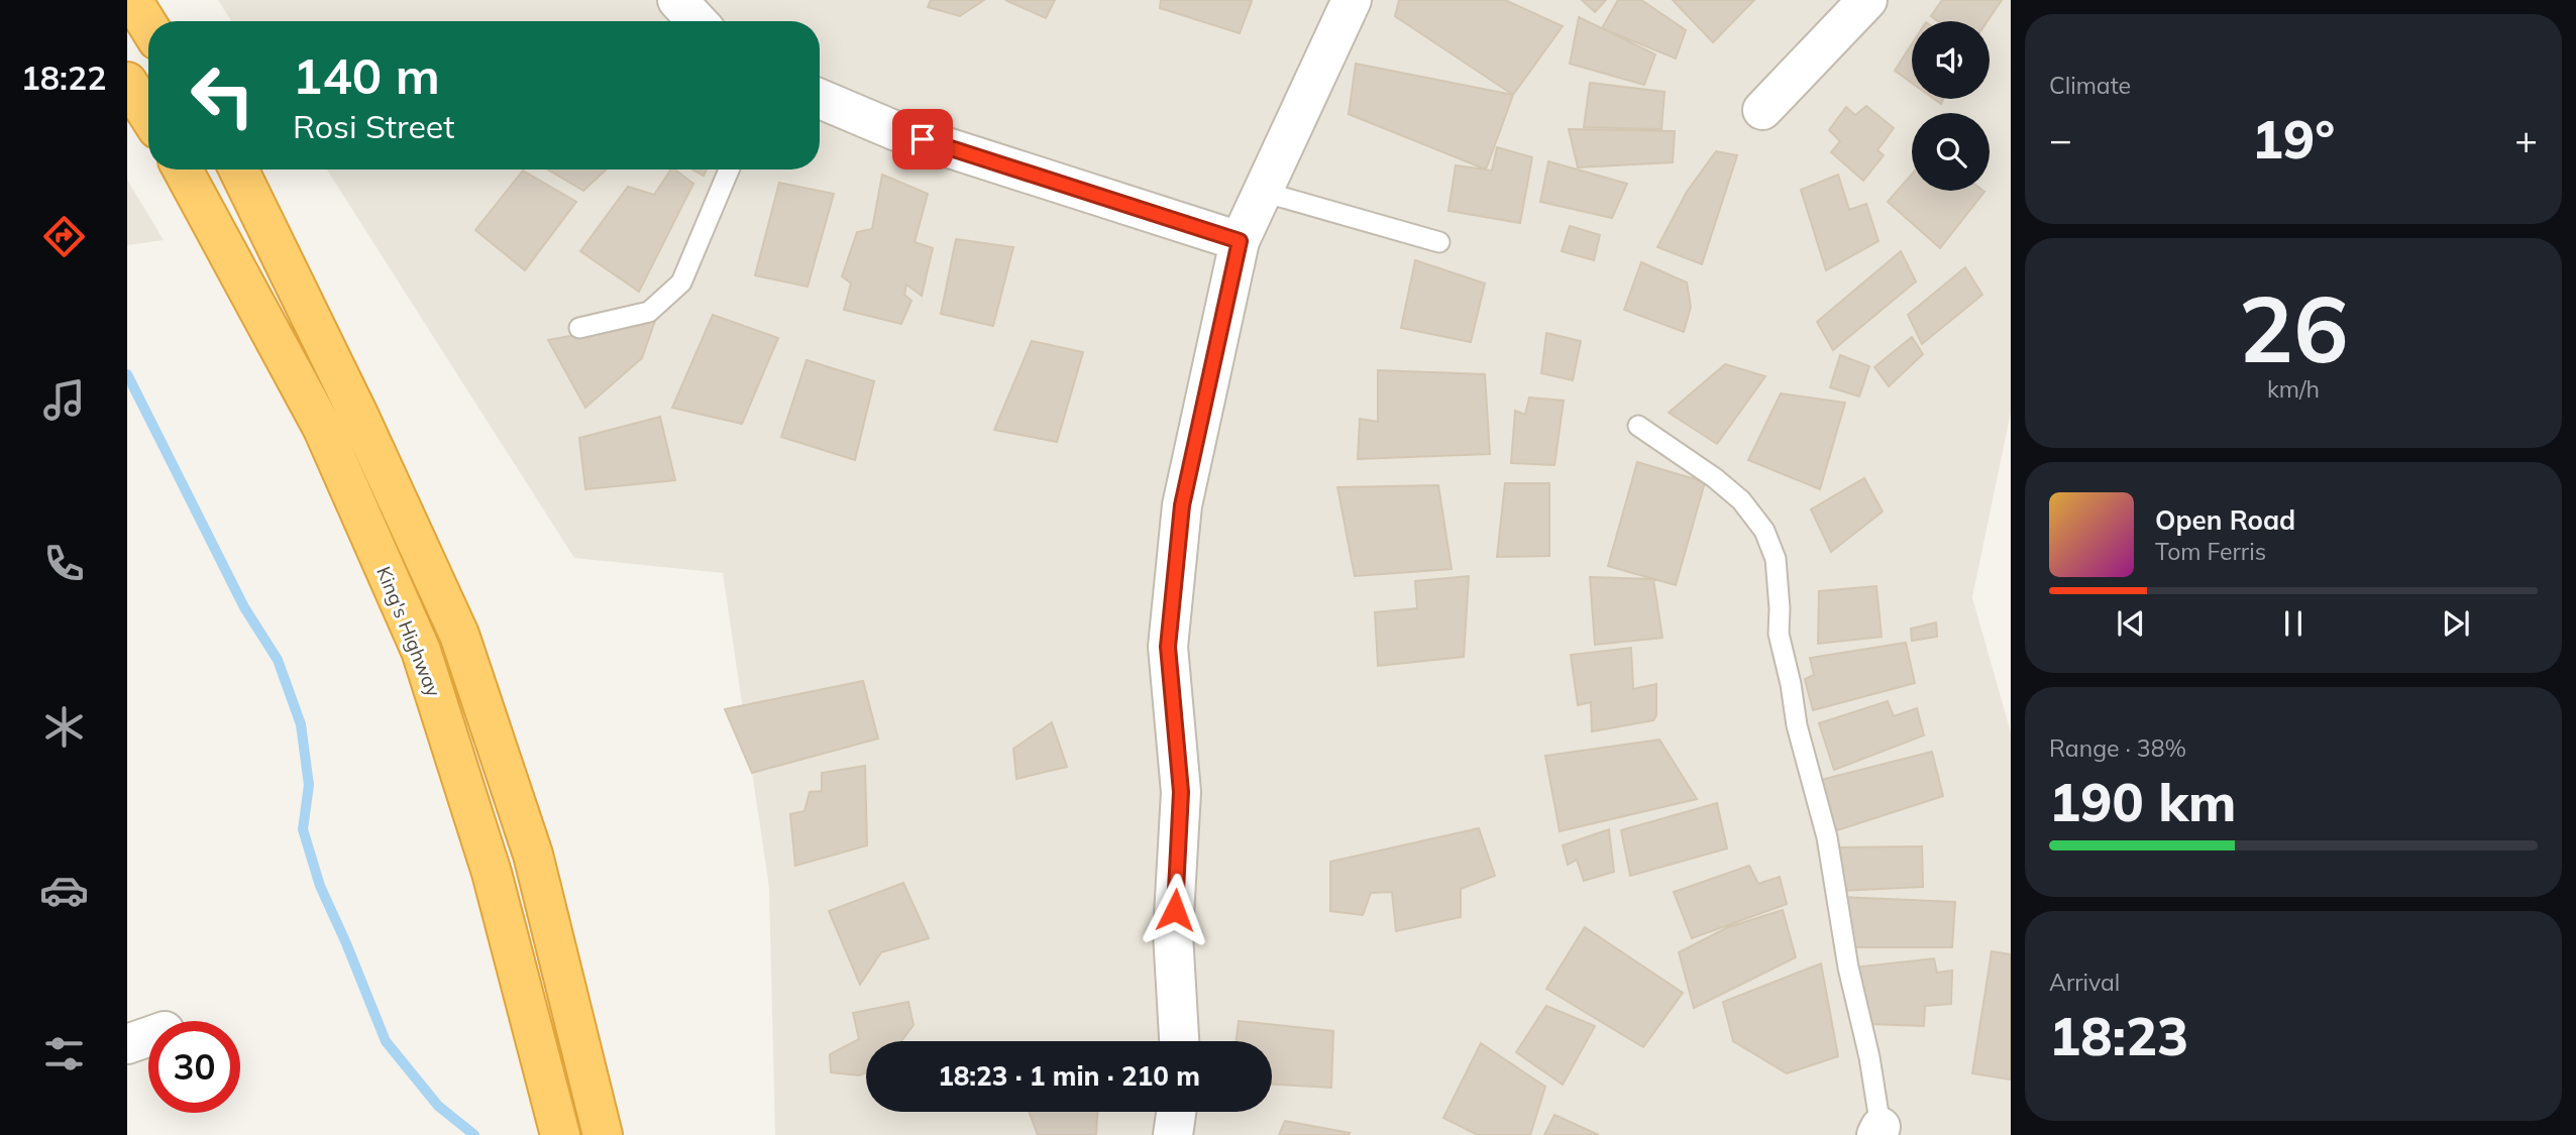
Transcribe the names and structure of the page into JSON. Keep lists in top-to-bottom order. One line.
{"streets":{"highway":["King's Highway"]},"page":{"tabs":"18:22","tile":["Climate",["26","km/h"],["Range · 38%","190 km"],["Arrival","18:23"]],"turn":["140 m","Rosi Street"],"heat":["−","19°","+"],"song":["Open Road","Tom Ferris"],"limit":"30","trip":"18:23 · 1 min · 210 m"}}
